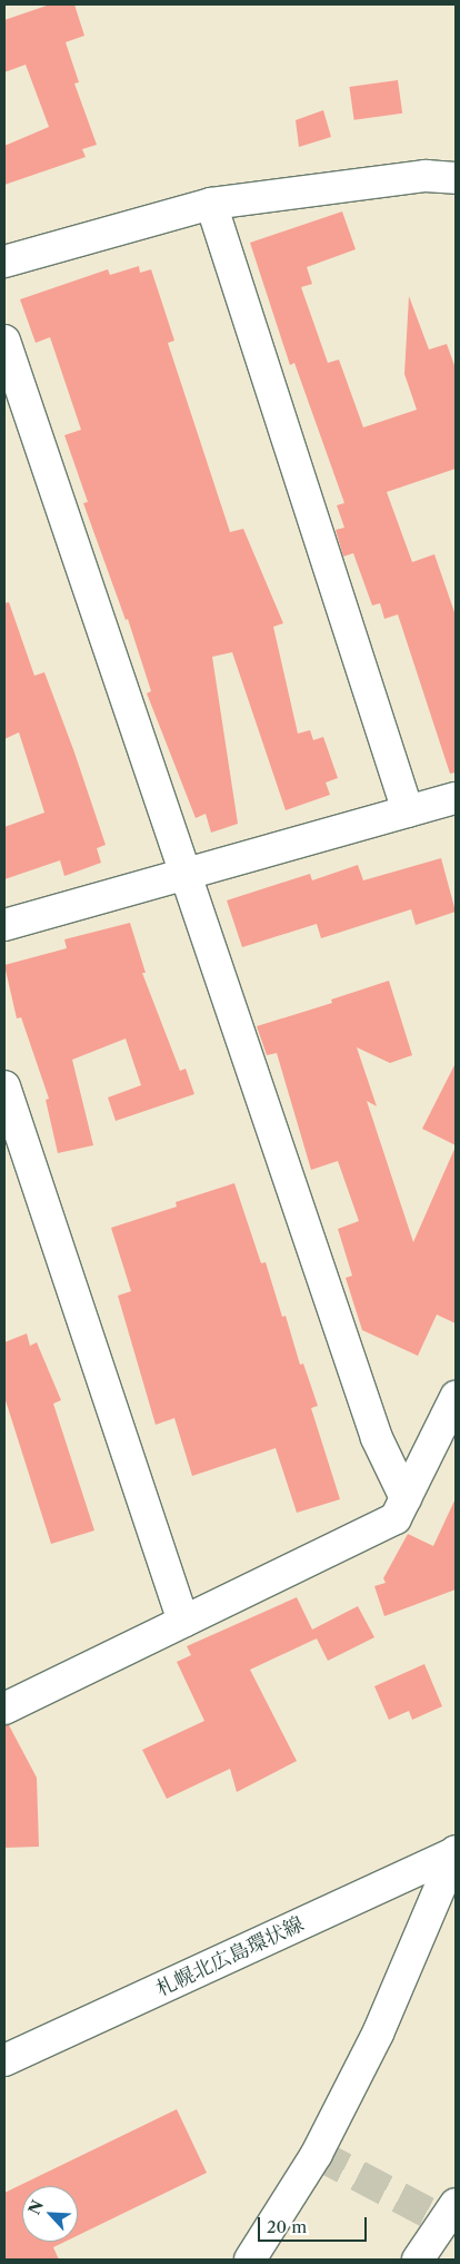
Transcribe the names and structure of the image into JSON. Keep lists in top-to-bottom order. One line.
{"streets":{"main road":["札幌北広島環状線"]},"scale_bar":"20 m","north":"top left"}
